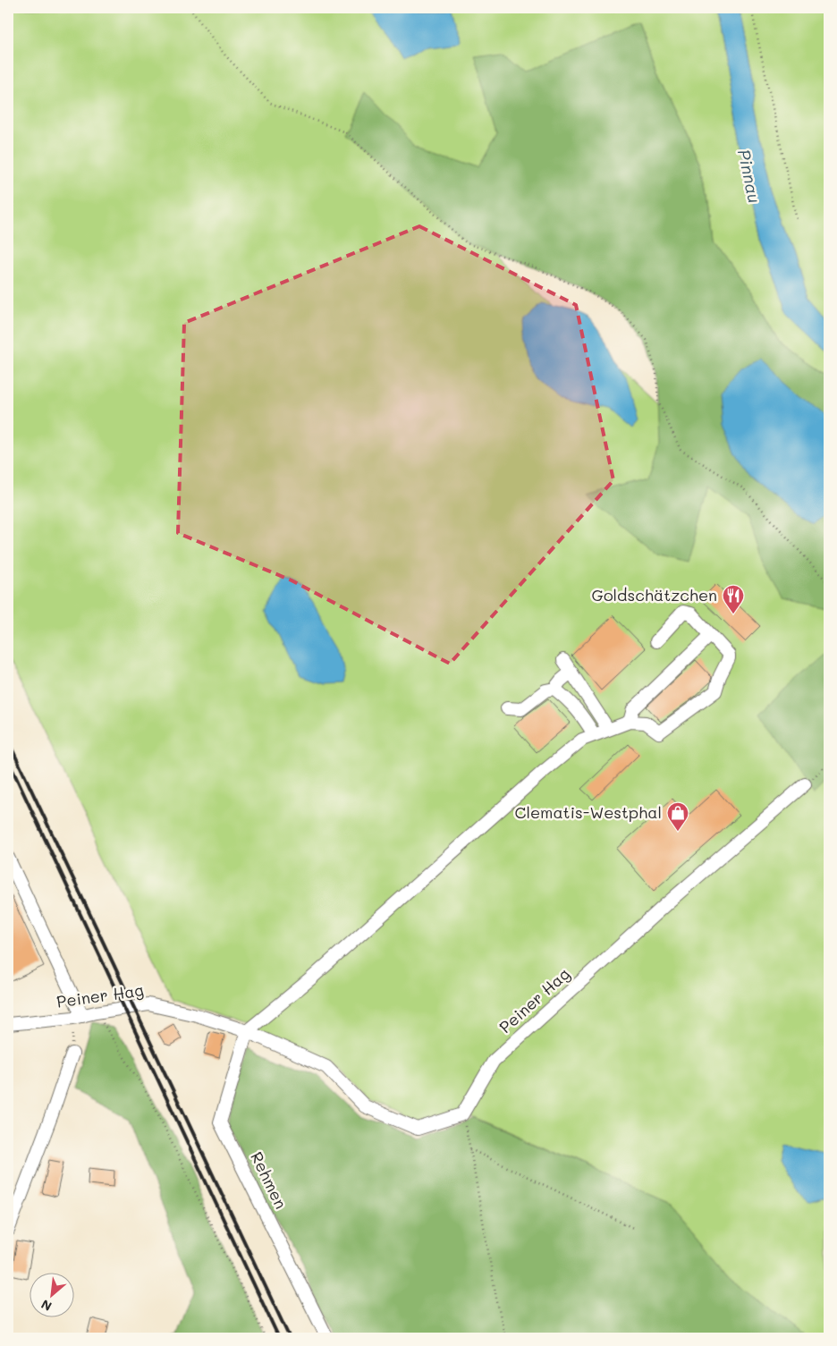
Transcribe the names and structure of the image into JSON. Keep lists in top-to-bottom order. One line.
{"streets":{"street":["Peiner Hag","Rehmen"]},"crossings":[["Peiner Hag","Rehmen"]],"water":["Pinnau"],"places":{"restaurant":["Goldschätzchen"],"shop":["Clematis-Westphal"]},"north":"bottom left"}
